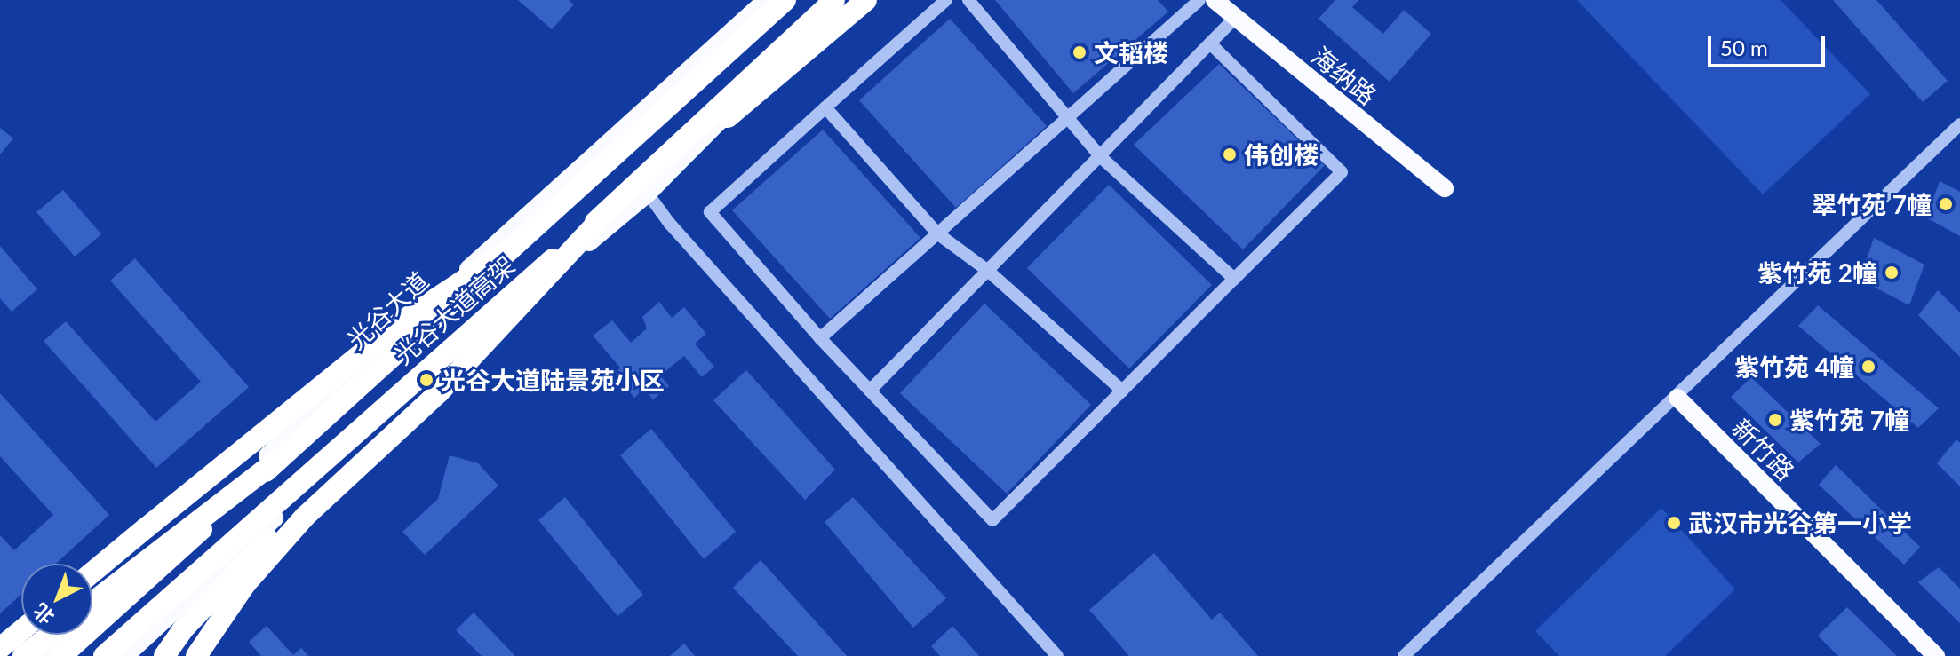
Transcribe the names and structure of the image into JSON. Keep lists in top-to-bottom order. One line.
{"streets":{"highway":["光谷大道高架"],"main road":["海纳路","光谷大道","新竹路"]},"places":["文韬楼","伟创楼","翠竹苑 7幢","紫竹苑 2幢","紫竹苑 4幢","光谷大道陆景苑小区","紫竹苑 7幢","武汉市光谷第一小学"],"scale_bar":"50 m","north":"bottom left"}
